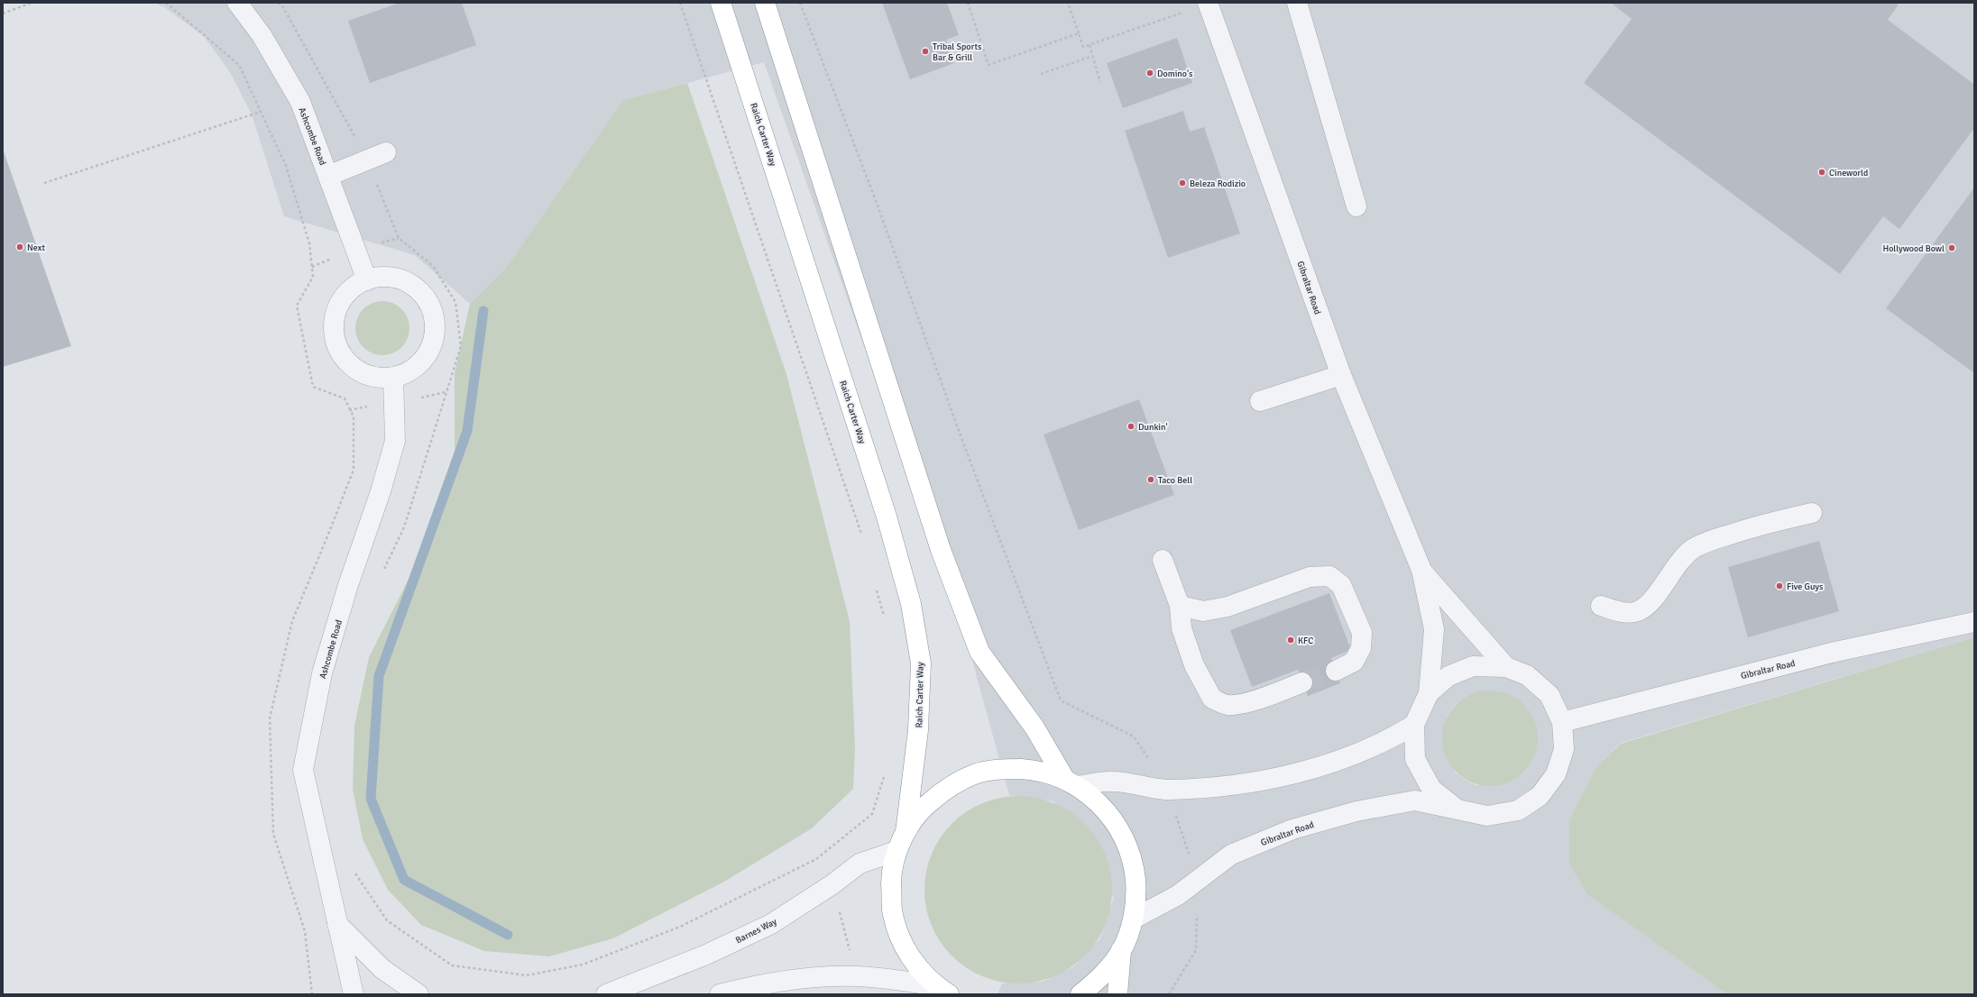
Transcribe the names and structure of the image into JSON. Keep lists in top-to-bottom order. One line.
{"streets":{"highway":["Raich Carter Way"],"street":["Ashcombe Road","Gibraltar Road","Barnes Way"]},"places":["Tribal Sports Bar & Grill","Domino's","Cineworld","Beleza Rodizio","Next","Hollywood Bowl","Dunkin'","Taco Bell","Five Guys","KFC"]}
